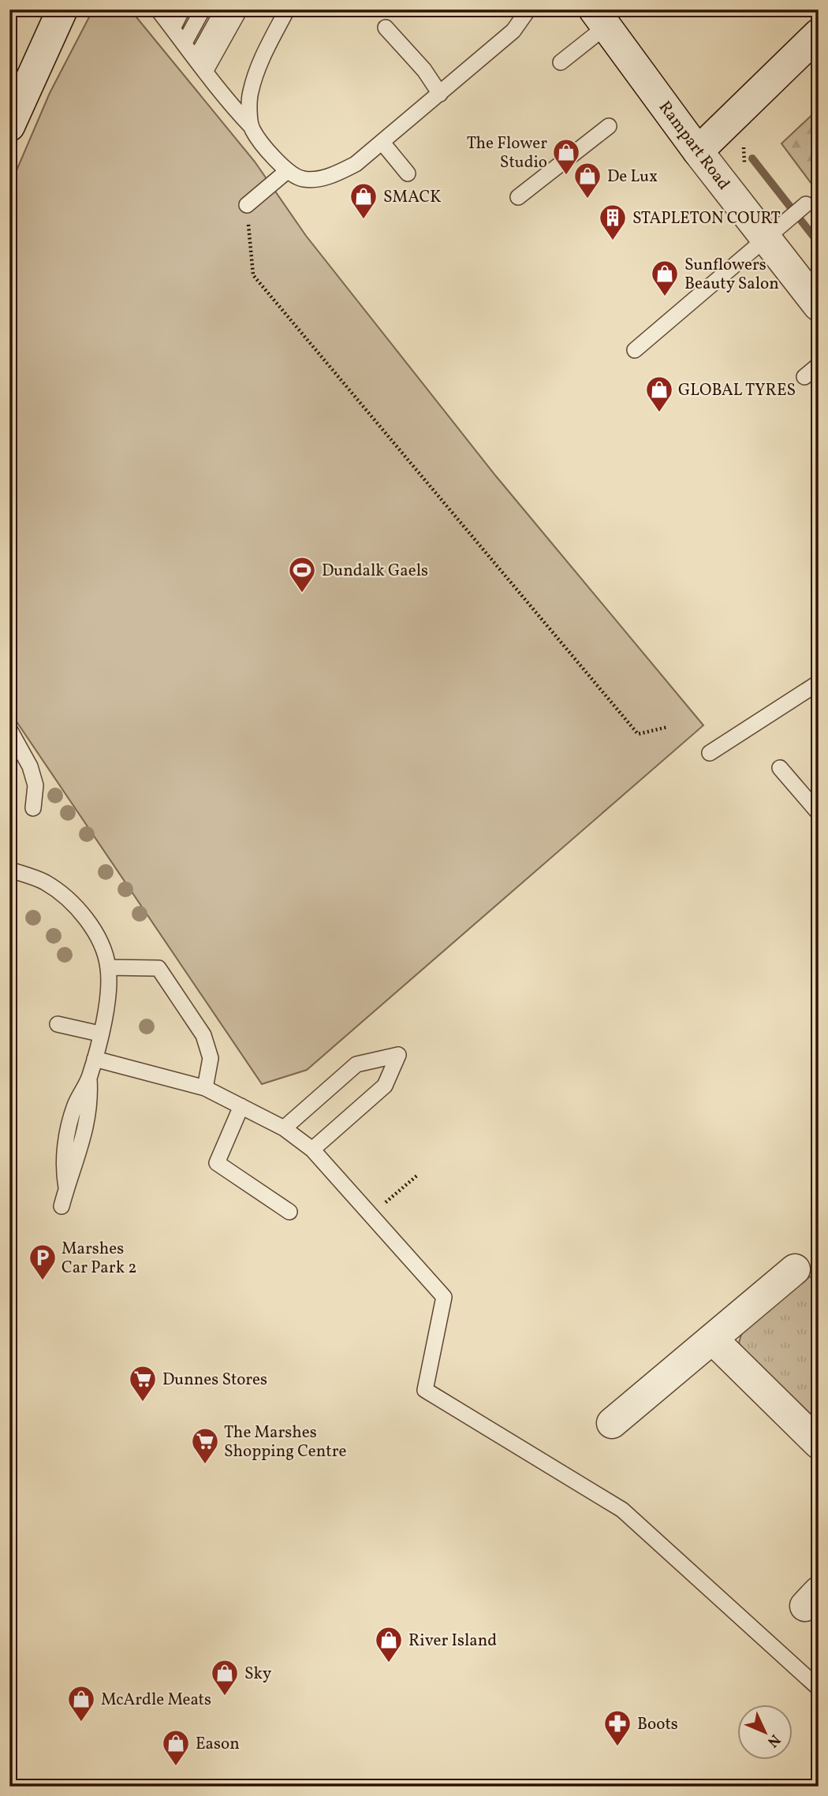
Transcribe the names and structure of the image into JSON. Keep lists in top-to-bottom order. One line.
{"streets":{"street":["Rampart Road"]},"places":{"shop":["The Flower Studio","De Lux","SMACK","Sunflowers Beauty Salon","GLOBAL TYRES","River Island","Sky","McArdle Meats","Eason"],"building":["STAPLETON COURT"],"sports":["Dundalk Gaels"],"parking":["Marshes Car Park 2"],"supermarket":["Dunnes Stores","The Marshes Shopping Centre"],"pharmacy":["Boots"]},"north":"bottom right"}
